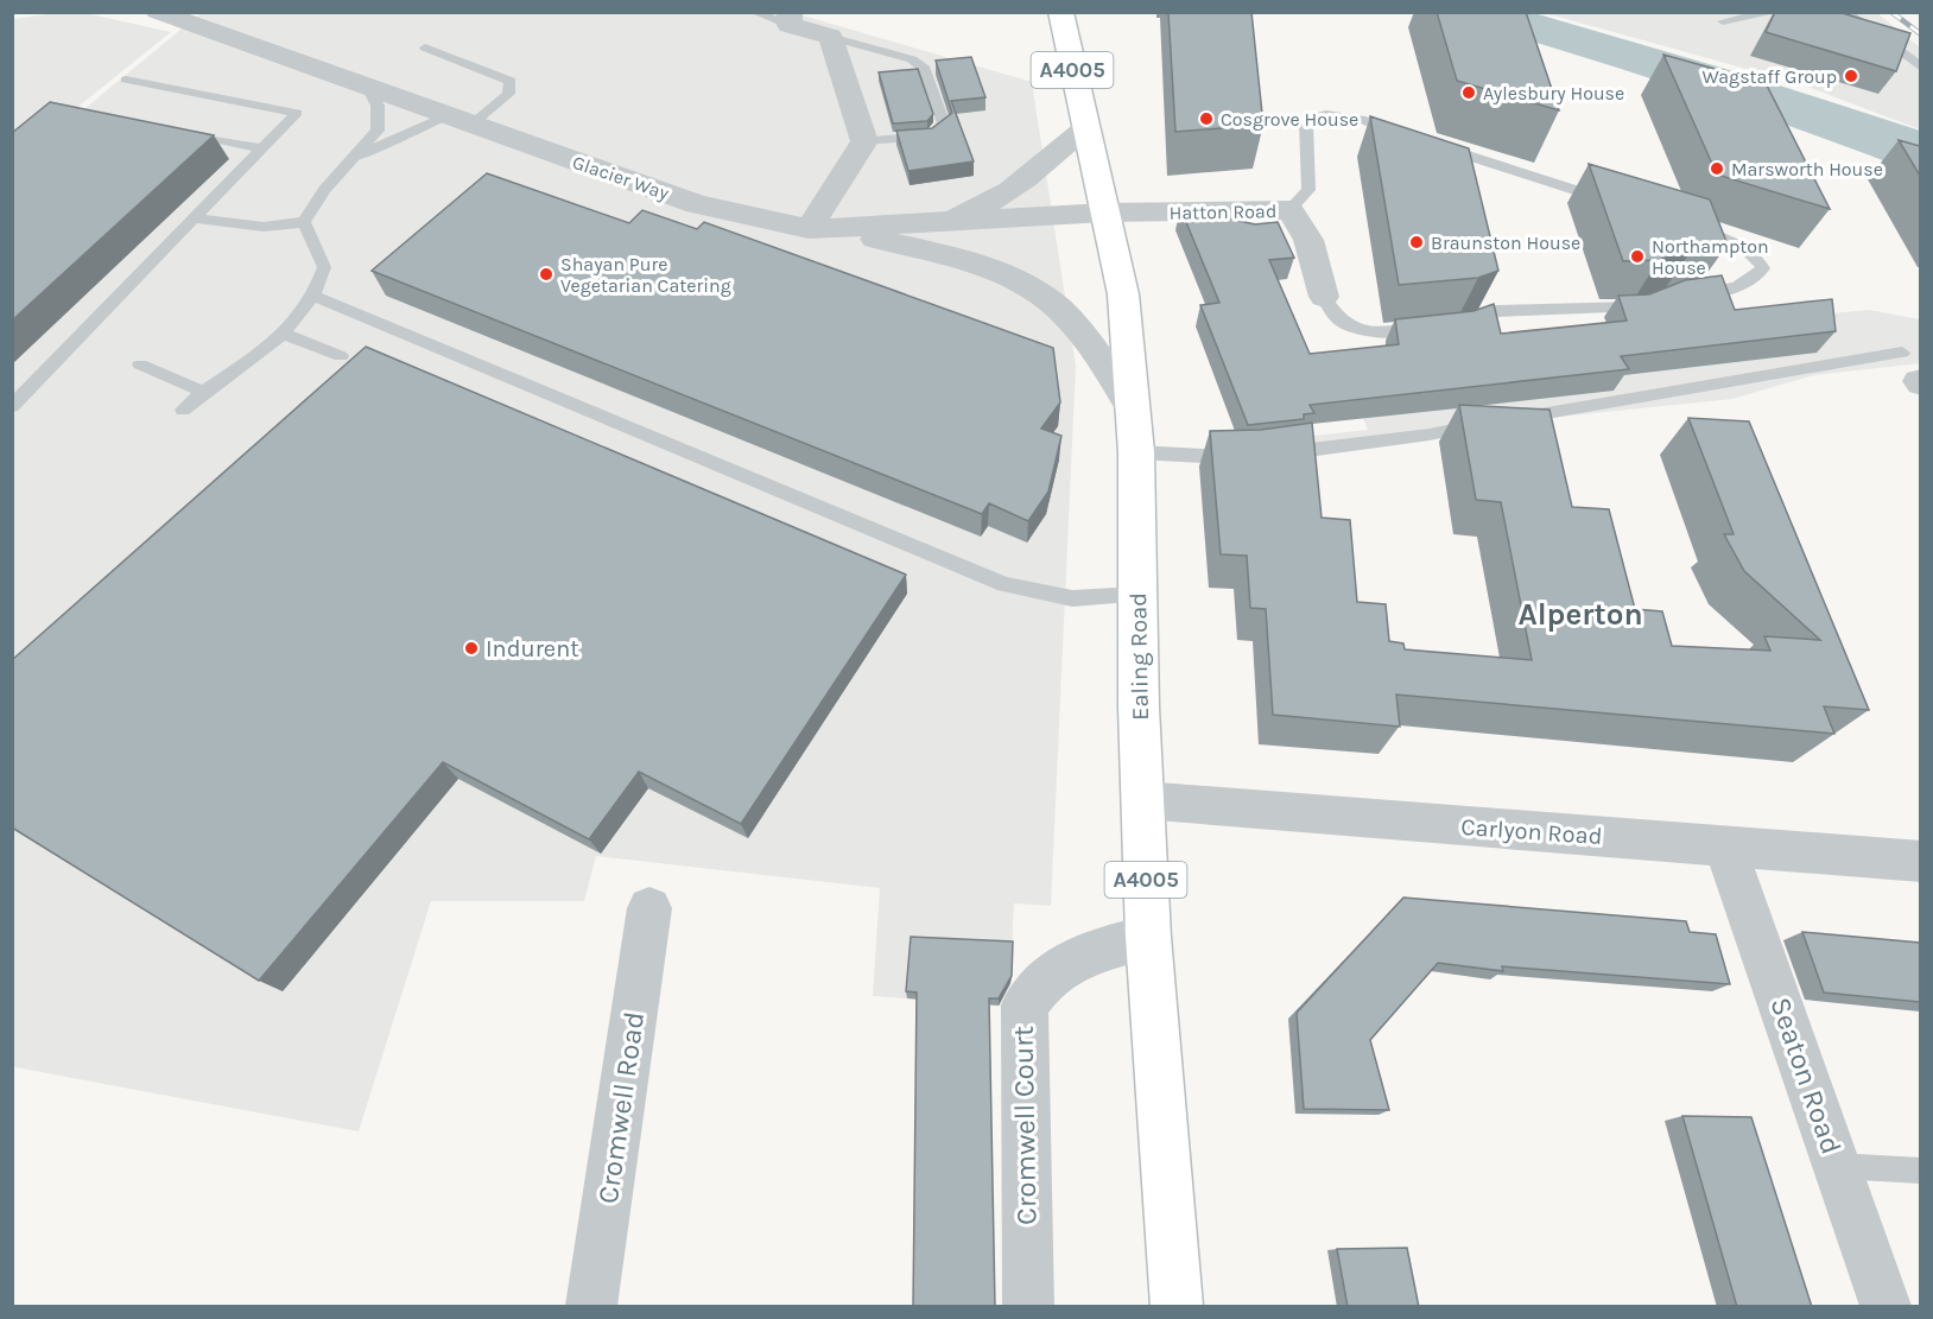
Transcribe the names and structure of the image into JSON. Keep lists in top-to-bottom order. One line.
{"streets":{"main road":["A4005","Ealing Road"],"street":["Glacier Way","Hatton Road","Carlyon Road","Seaton Road","Cromwell Road","Cromwell Court"]},"crossings":[["Glacier Way","Hatton Road"],["Glacier Way","Ealing Road"],["Hatton Road","Ealing Road"],["Ealing Road","Carlyon Road"],["Ealing Road","Cromwell Court"],["Carlyon Road","Seaton Road"]],"districts":["Alperton"],"places":["Wagstaff Group","Aylesbury House","Cosgrove House","Marsworth House","Braunston House","Northampton House","Shayan Pure Vegetarian Catering","Indurent"]}
